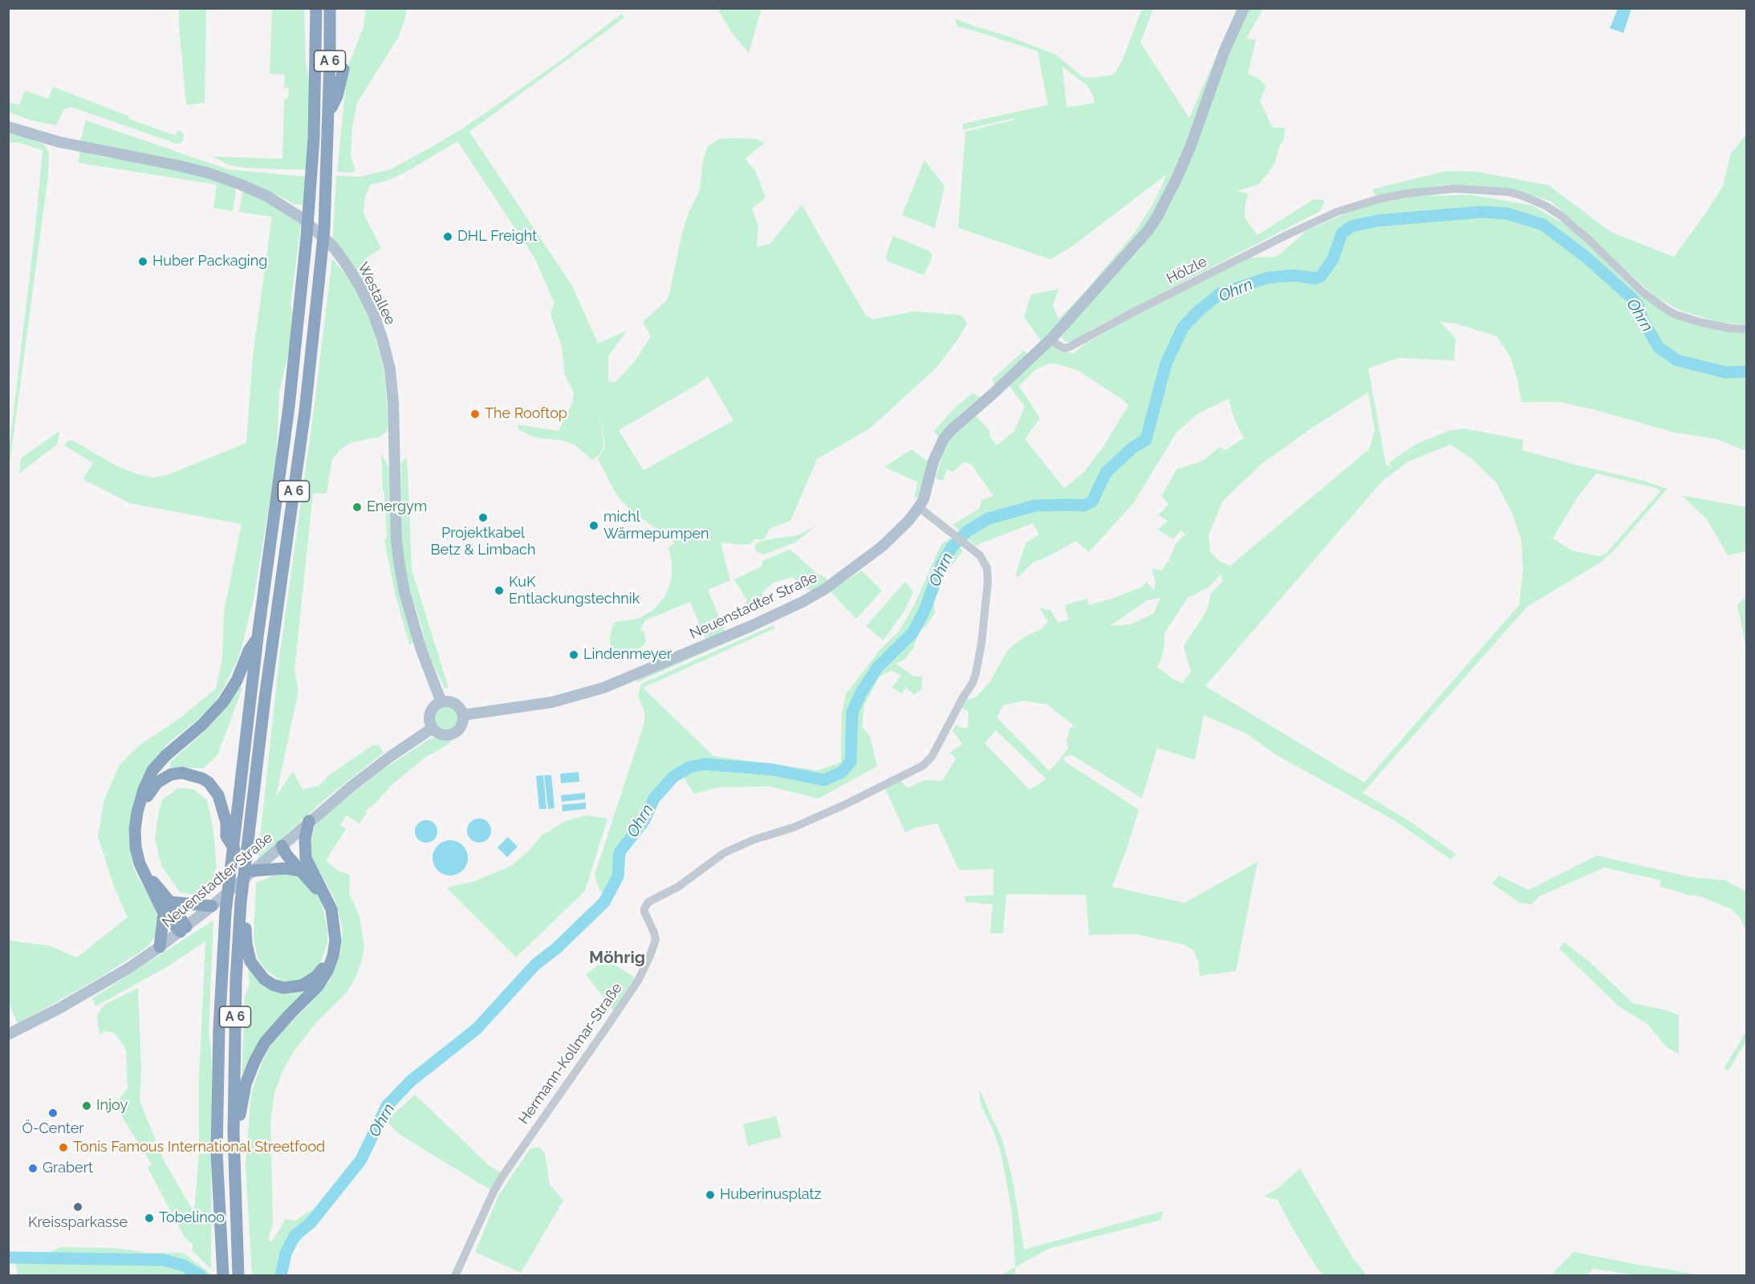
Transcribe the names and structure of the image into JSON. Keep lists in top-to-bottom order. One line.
{"streets":{"highway":["A 6"],"main road":["Westallee","Neuenstadter Straße"],"street":["Hölzle","Hermann-Kollmar-Straße"]},"crossings":[["A 6","Neuenstadter Straße"],["Hölzle","Neuenstadter Straße"],["Westallee","Neuenstadter Straße"],["Neuenstadter Straße","Hermann-Kollmar-Straße"]],"districts":["Möhrig"],"water":["Ohrn"],"places":["DHL Freight","Huber Packaging","The Rooftop","Energym","Projektkabel Betz & Limbach","michl Wärmepumpen","KuK Entlackungstechnik","Lindenmeyer","Injoy","Ö-Center","Tonis Famous International Streetfood","Grabert","Huberinusplatz","Kreissparkasse","Tobelinoo"]}
